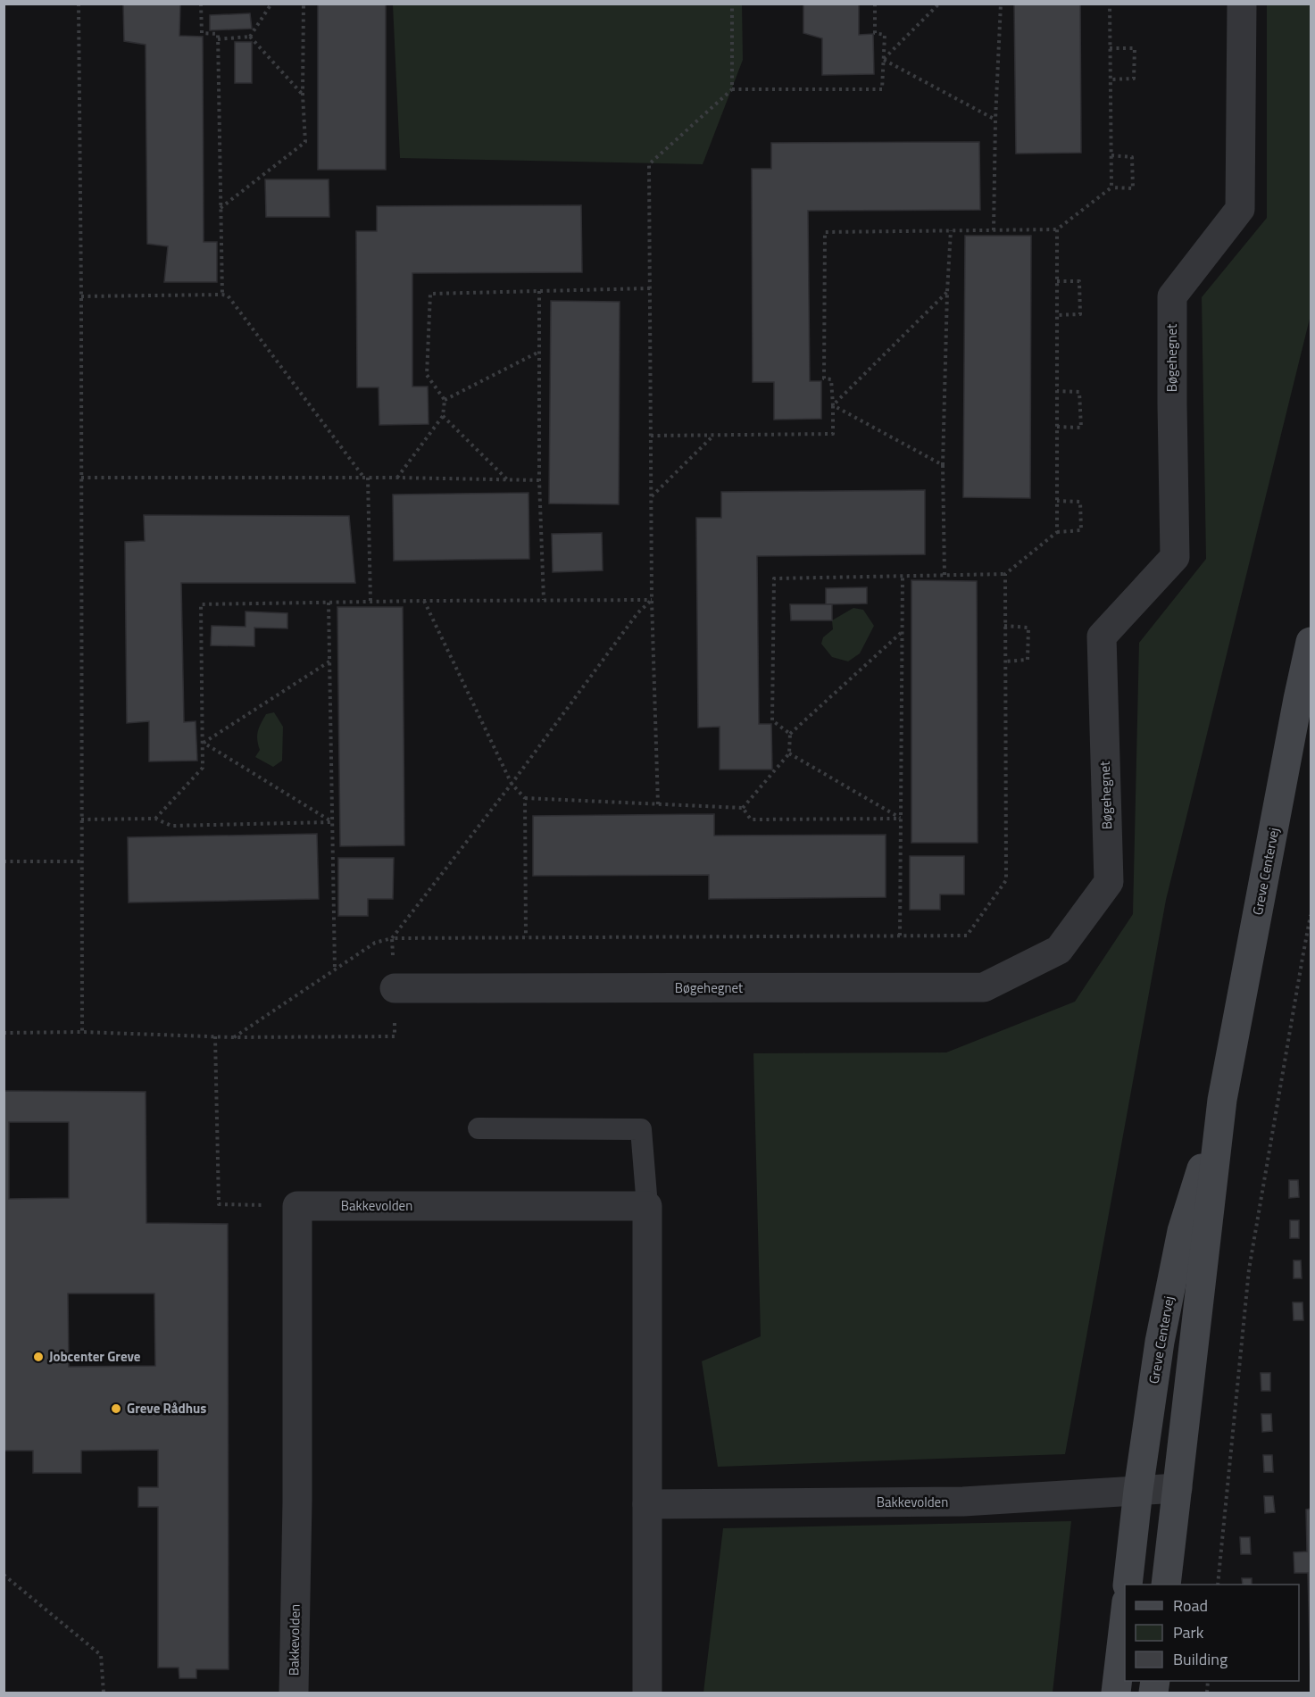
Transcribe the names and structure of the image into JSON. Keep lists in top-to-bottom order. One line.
{"streets":{"street":["Bøgehegnet","Greve Centervej","Bakkevolden"]},"crossings":[["Greve Centervej","Bakkevolden"]],"places":["Jobcenter Greve","Greve Rådhus"],"legend":["Road","Park","Building"]}
